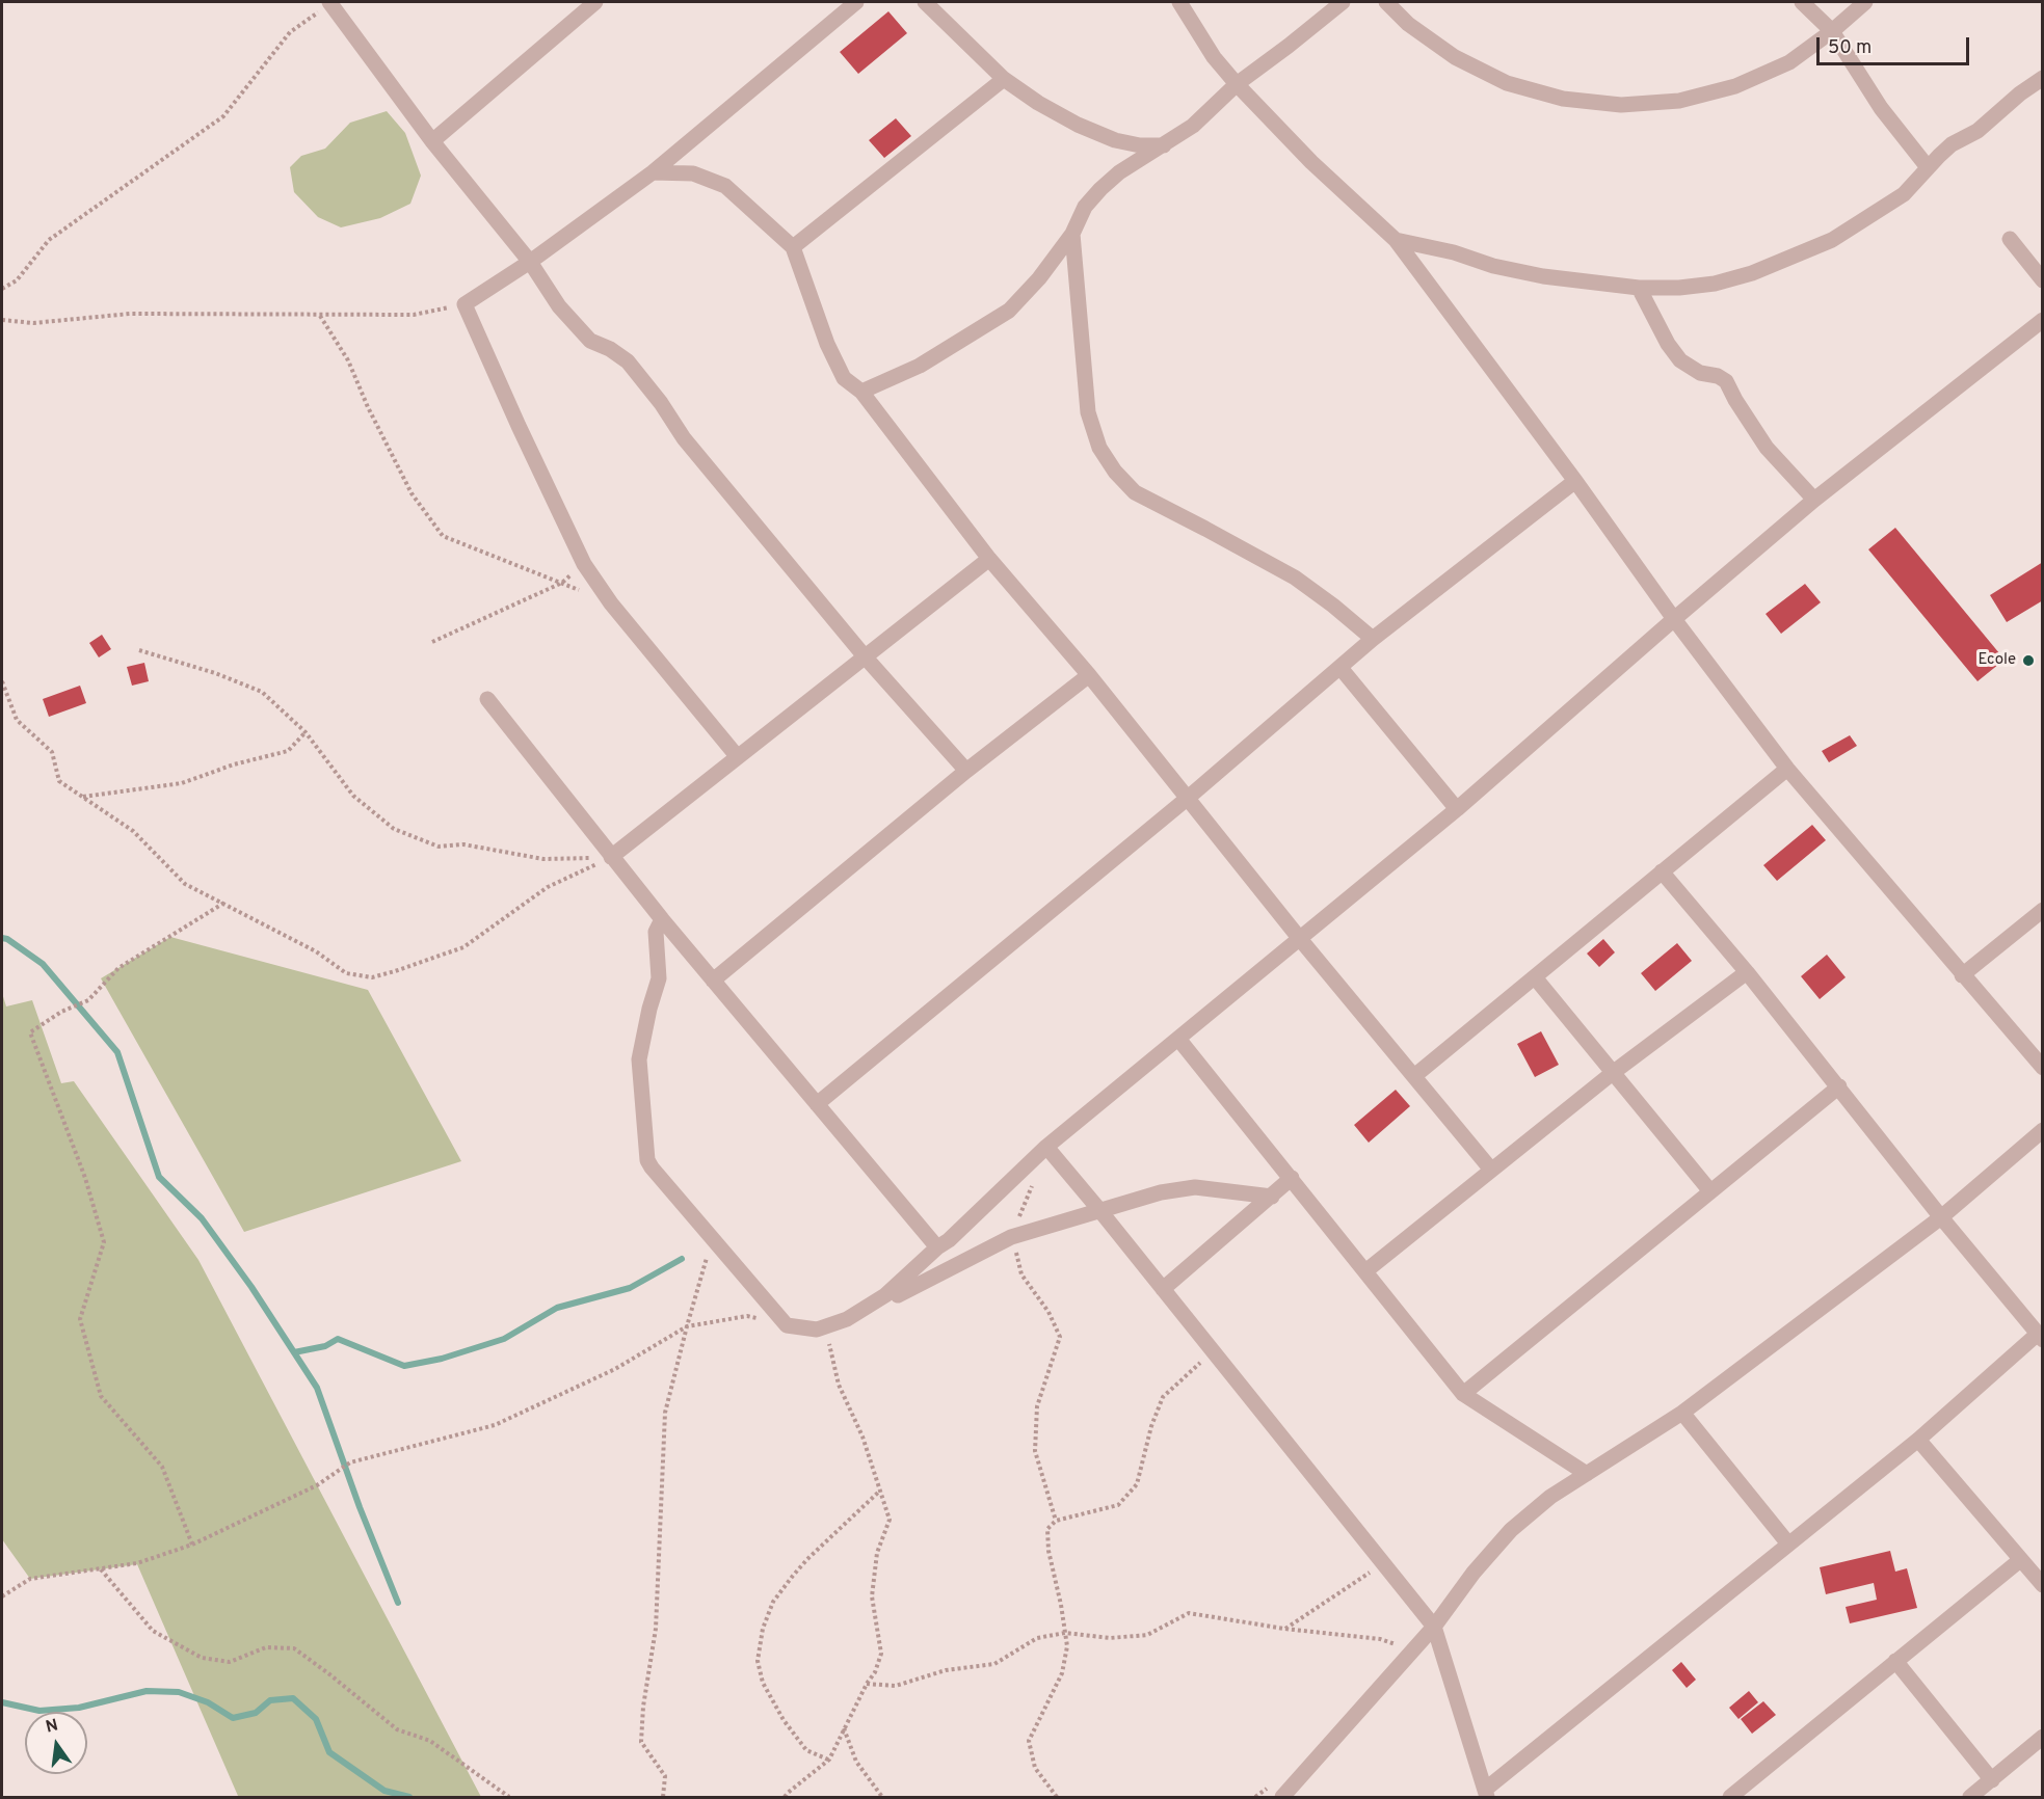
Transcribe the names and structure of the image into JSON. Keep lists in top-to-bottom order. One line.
{"places":["Ecole"],"scale_bar":"50 m","north":"top"}
